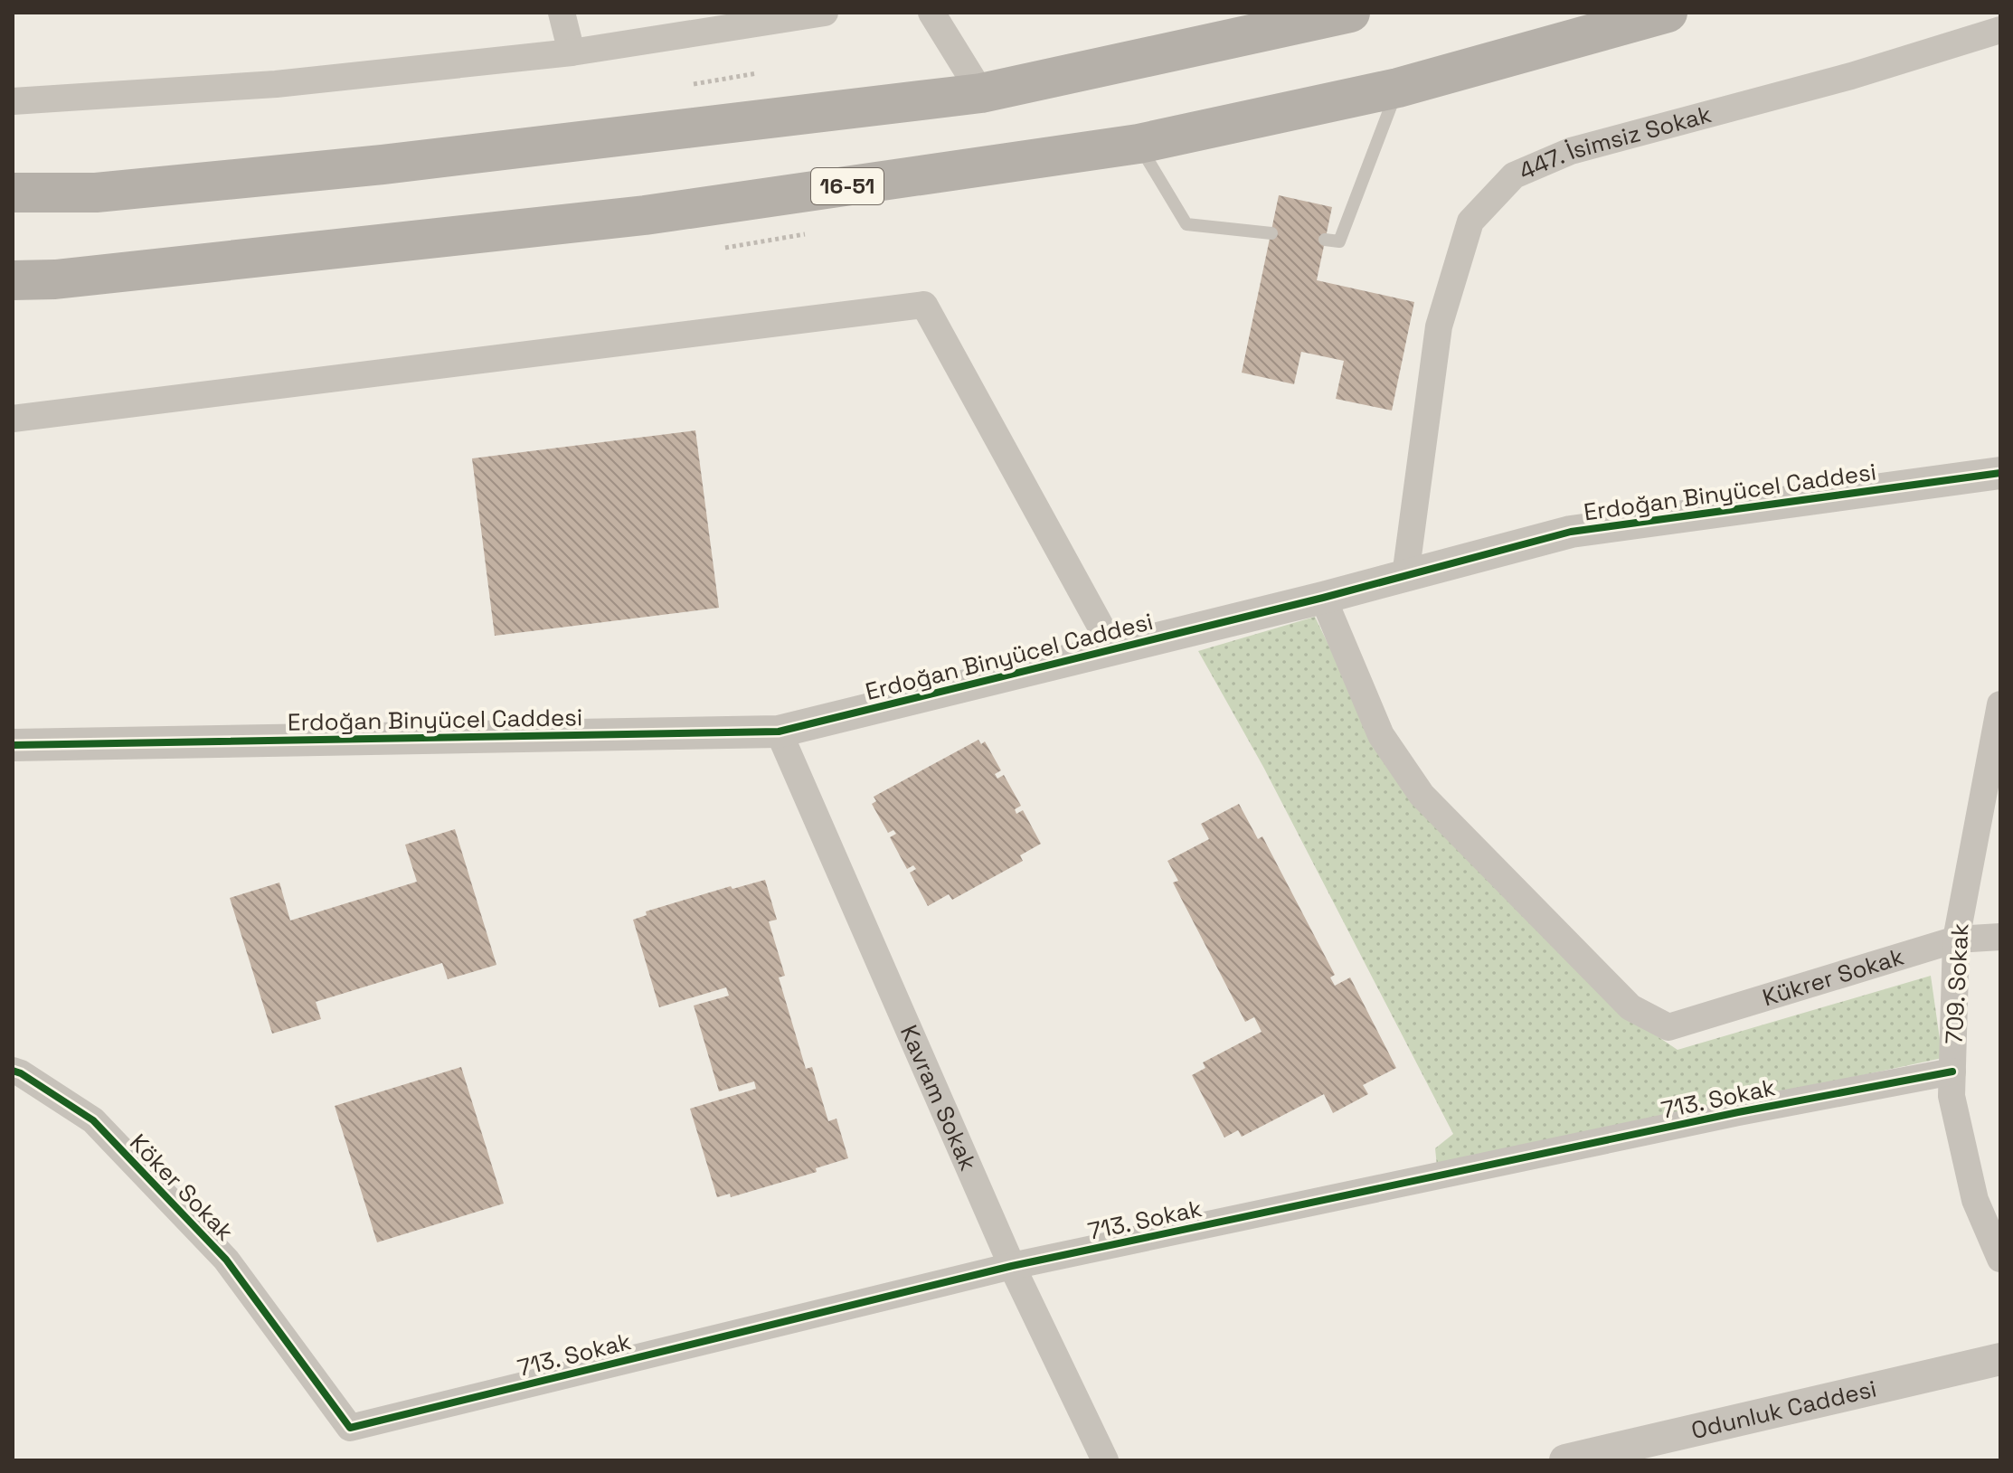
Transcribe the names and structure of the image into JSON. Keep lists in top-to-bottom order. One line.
{"streets":{"main road":["16-51"],"street":["447. İsimsiz Sokak","Erdoğan Binyücel Caddesi","Kükrer Sokak","709. Sokak","Kavram Sokak","713. Sokak","Köker Sokak","Odunluk Caddesi"]},"crossings":[["447. İsimsiz Sokak","Erdoğan Binyücel Caddesi"],["Erdoğan Binyücel Caddesi","Kükrer Sokak"],["Erdoğan Binyücel Caddesi","Kavram Sokak"],["Kükrer Sokak","709. Sokak"],["709. Sokak","713. Sokak"],["Kavram Sokak","713. Sokak"],["713. Sokak","Köker Sokak"]]}
